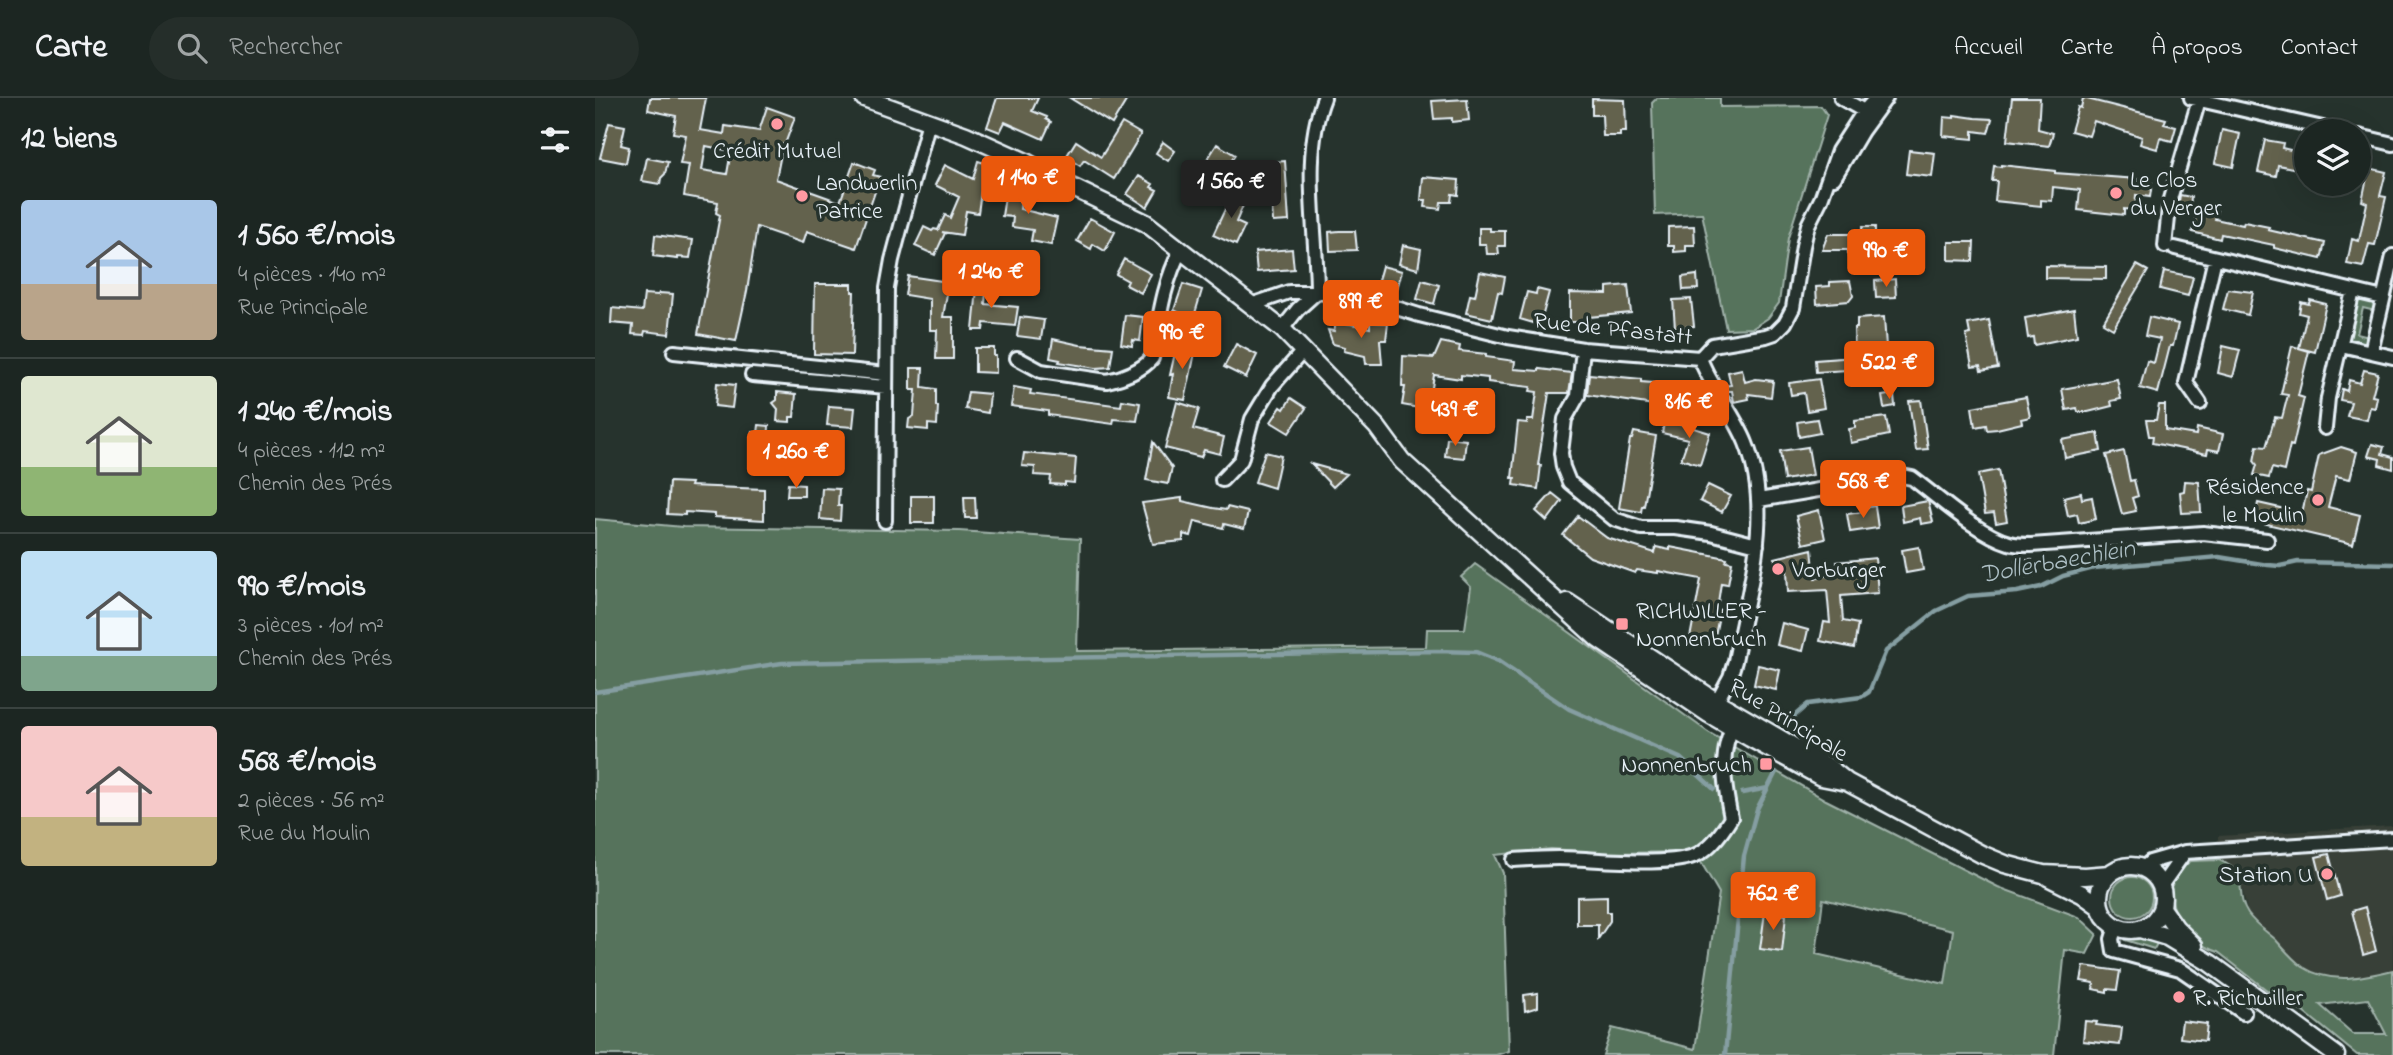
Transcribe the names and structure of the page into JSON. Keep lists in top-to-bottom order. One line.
{"streets":{"main road":["Rue Principale"],"street":["Rue de Pfastatt"]},"crossings":[["Rue de Pfastatt","Rue Principale"]],"water":["Dollerbaechlein"],"places":{"other":["Crédit Mutuel","Le Clos du Verger","Landwerlin Patrice","Résidence le Moulin","Vorburger","Station U","R. Richwiller"],"transit":["RICHWILLER - Nonnenbruch","Nonnenbruch"]},"page":{"header":"Carte","search":"Rechercher","nav":["Accueil","Carte","À propos","Contact"],"heading":"12 biens","price":["1 140 €","1 560 €","990 €","1 240 €","899 €","990 €","522 €","816 €","439 €","1 260 €","568 €","762 €"],"list":[{"name":"1 560 €/mois","note":"4 pièces · 140 m² · Rue Principale"},{"name":"1 240 €/mois","note":"4 pièces · 112 m² · Chemin des Prés"},{"name":"990 €/mois","note":"3 pièces · 101 m² · Chemin des Prés"},{"name":"568 €/mois","note":"2 pièces · 56 m² · Rue du Moulin"}]}}
